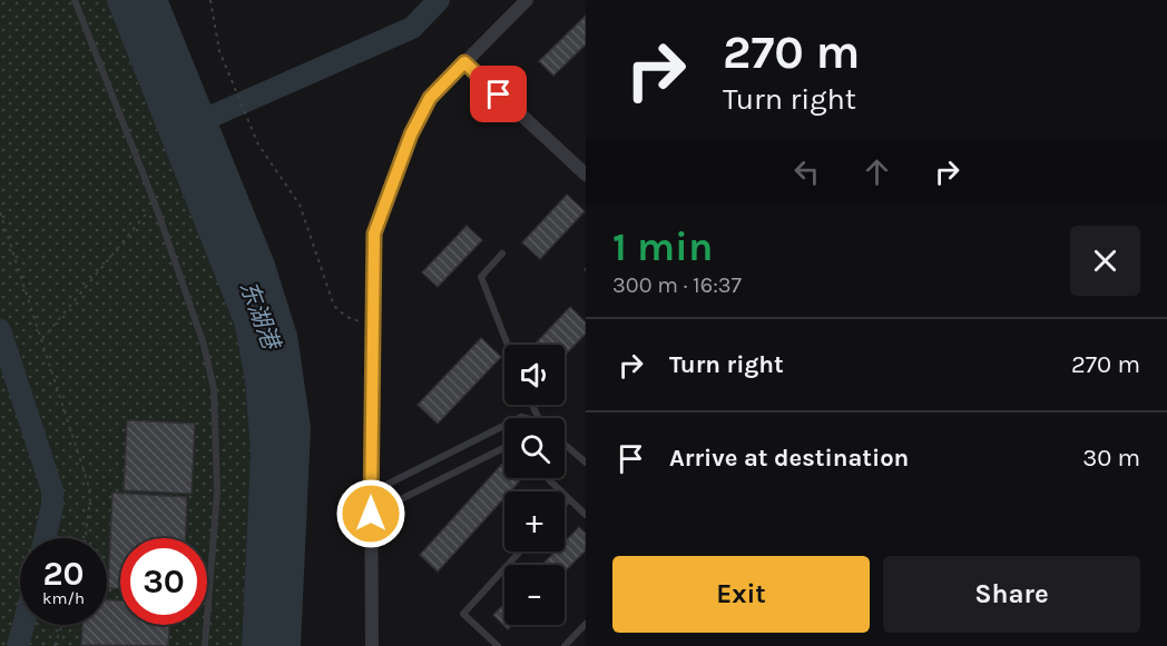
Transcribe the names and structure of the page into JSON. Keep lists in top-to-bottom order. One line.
{"water":["东湖港"],"page":{"turn":["270 m","Turn right"],"heading":["1 min","300 m · 16:37"],"list":[{"name":"Turn right","value":"270 m"},{"name":"Arrive at destination","value":"30 m"}],"map_buttons":["+","−"],"speed":"20 km/h","limit":"30","buttons":["Exit","Share"]}}
